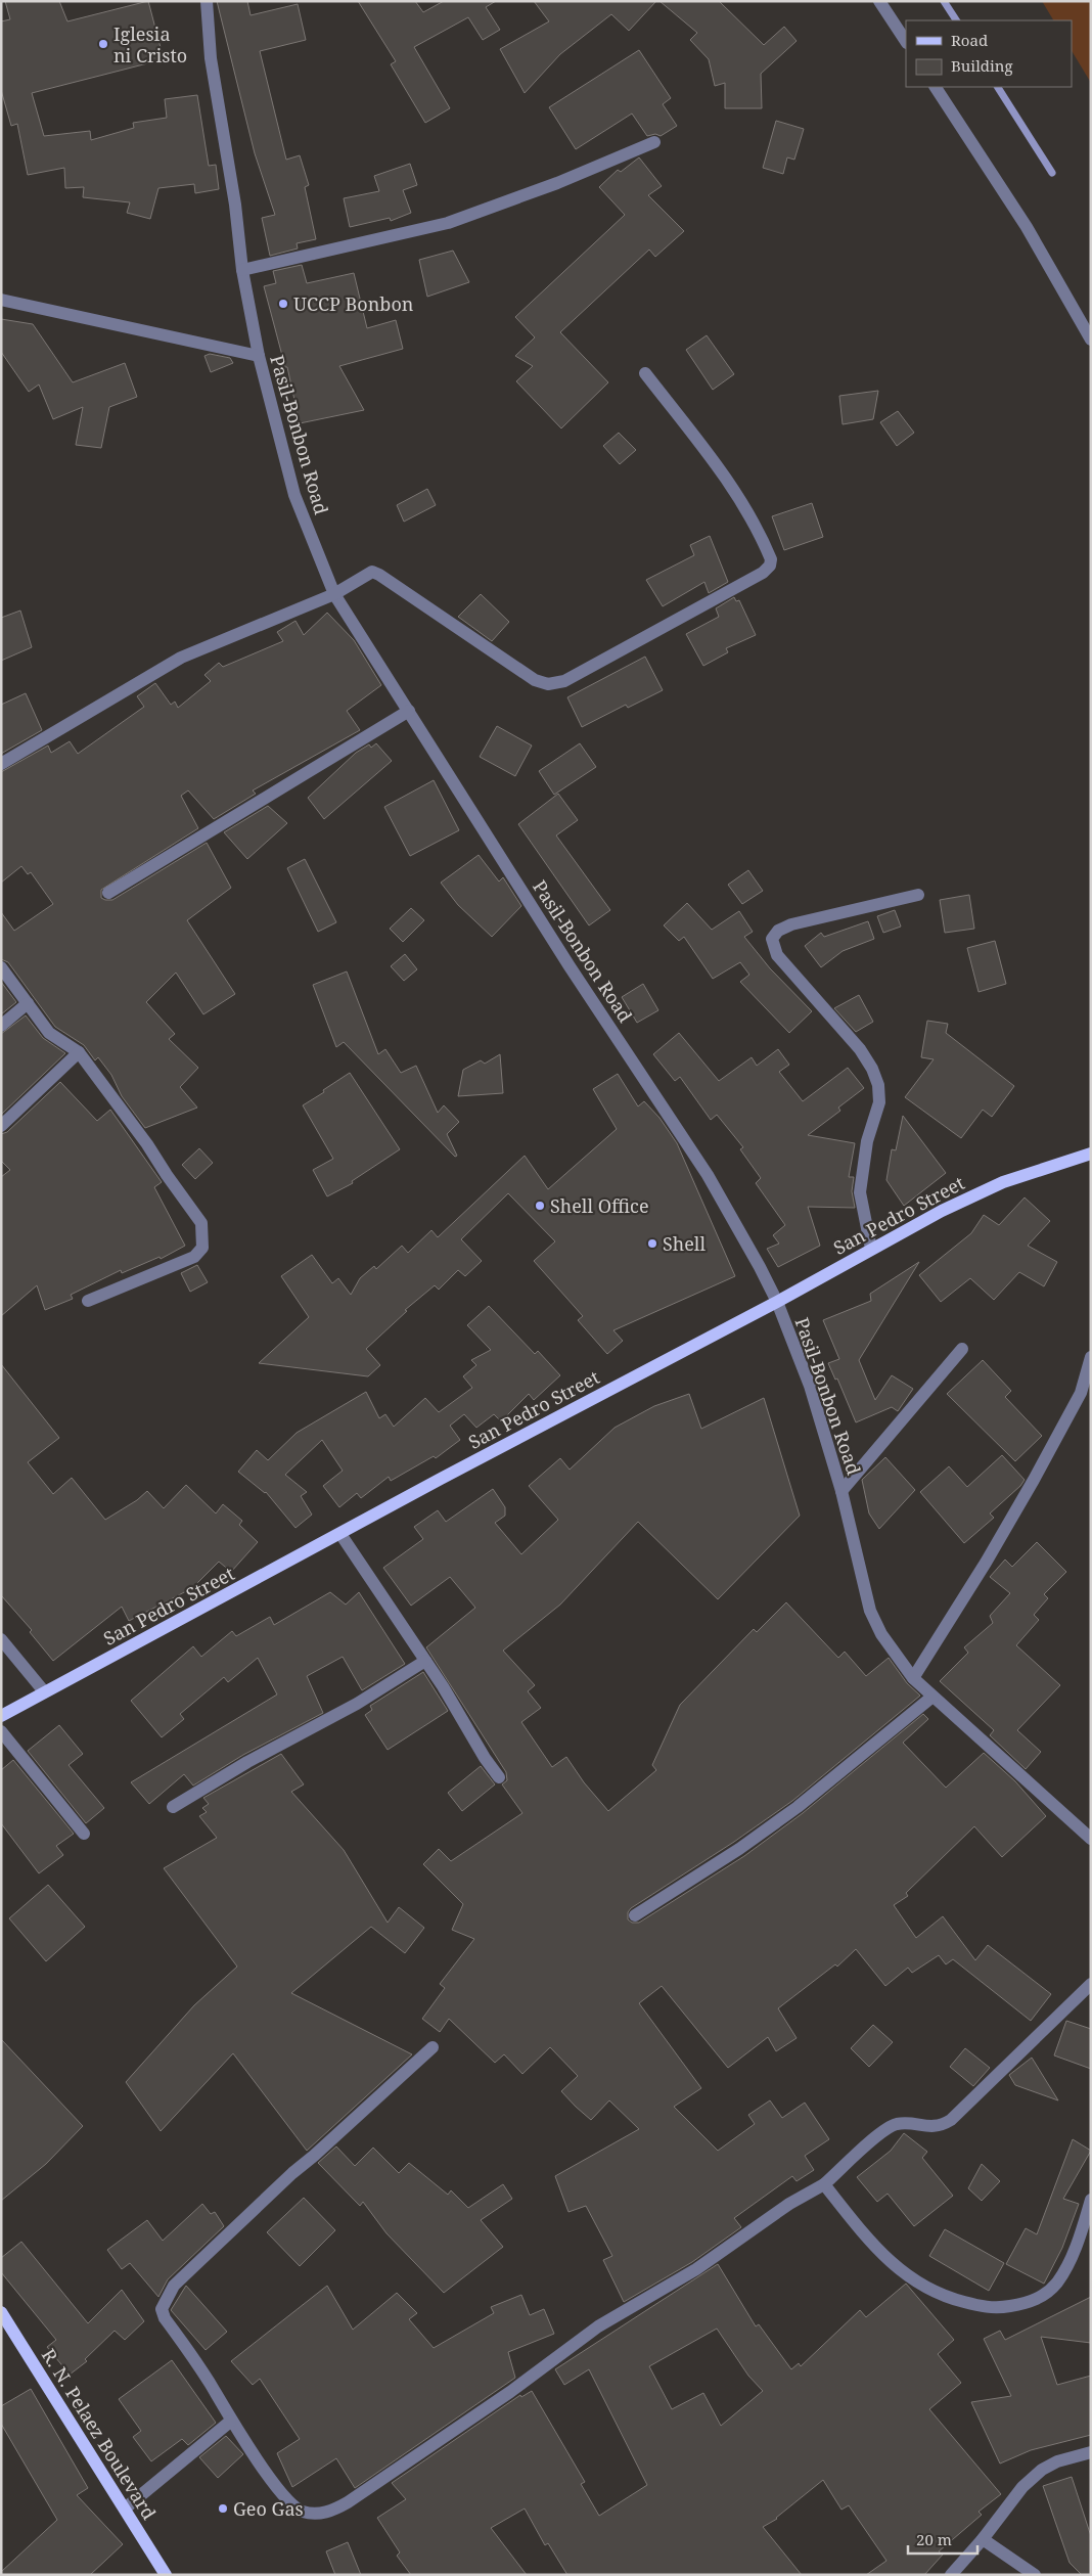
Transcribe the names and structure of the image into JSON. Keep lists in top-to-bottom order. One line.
{"streets":{"main road":["San Pedro Street","R. N. Pelaez Boulevard"],"street":["Pasil-Bonbon Road"]},"crossings":[["Pasil-Bonbon Road","San Pedro Street"]],"places":["Iglesia ni Cristo","UCCP Bonbon","Shell Office","Shell","Geo Gas"],"legend":["Road","Building"],"scale_bar":"20 m"}
